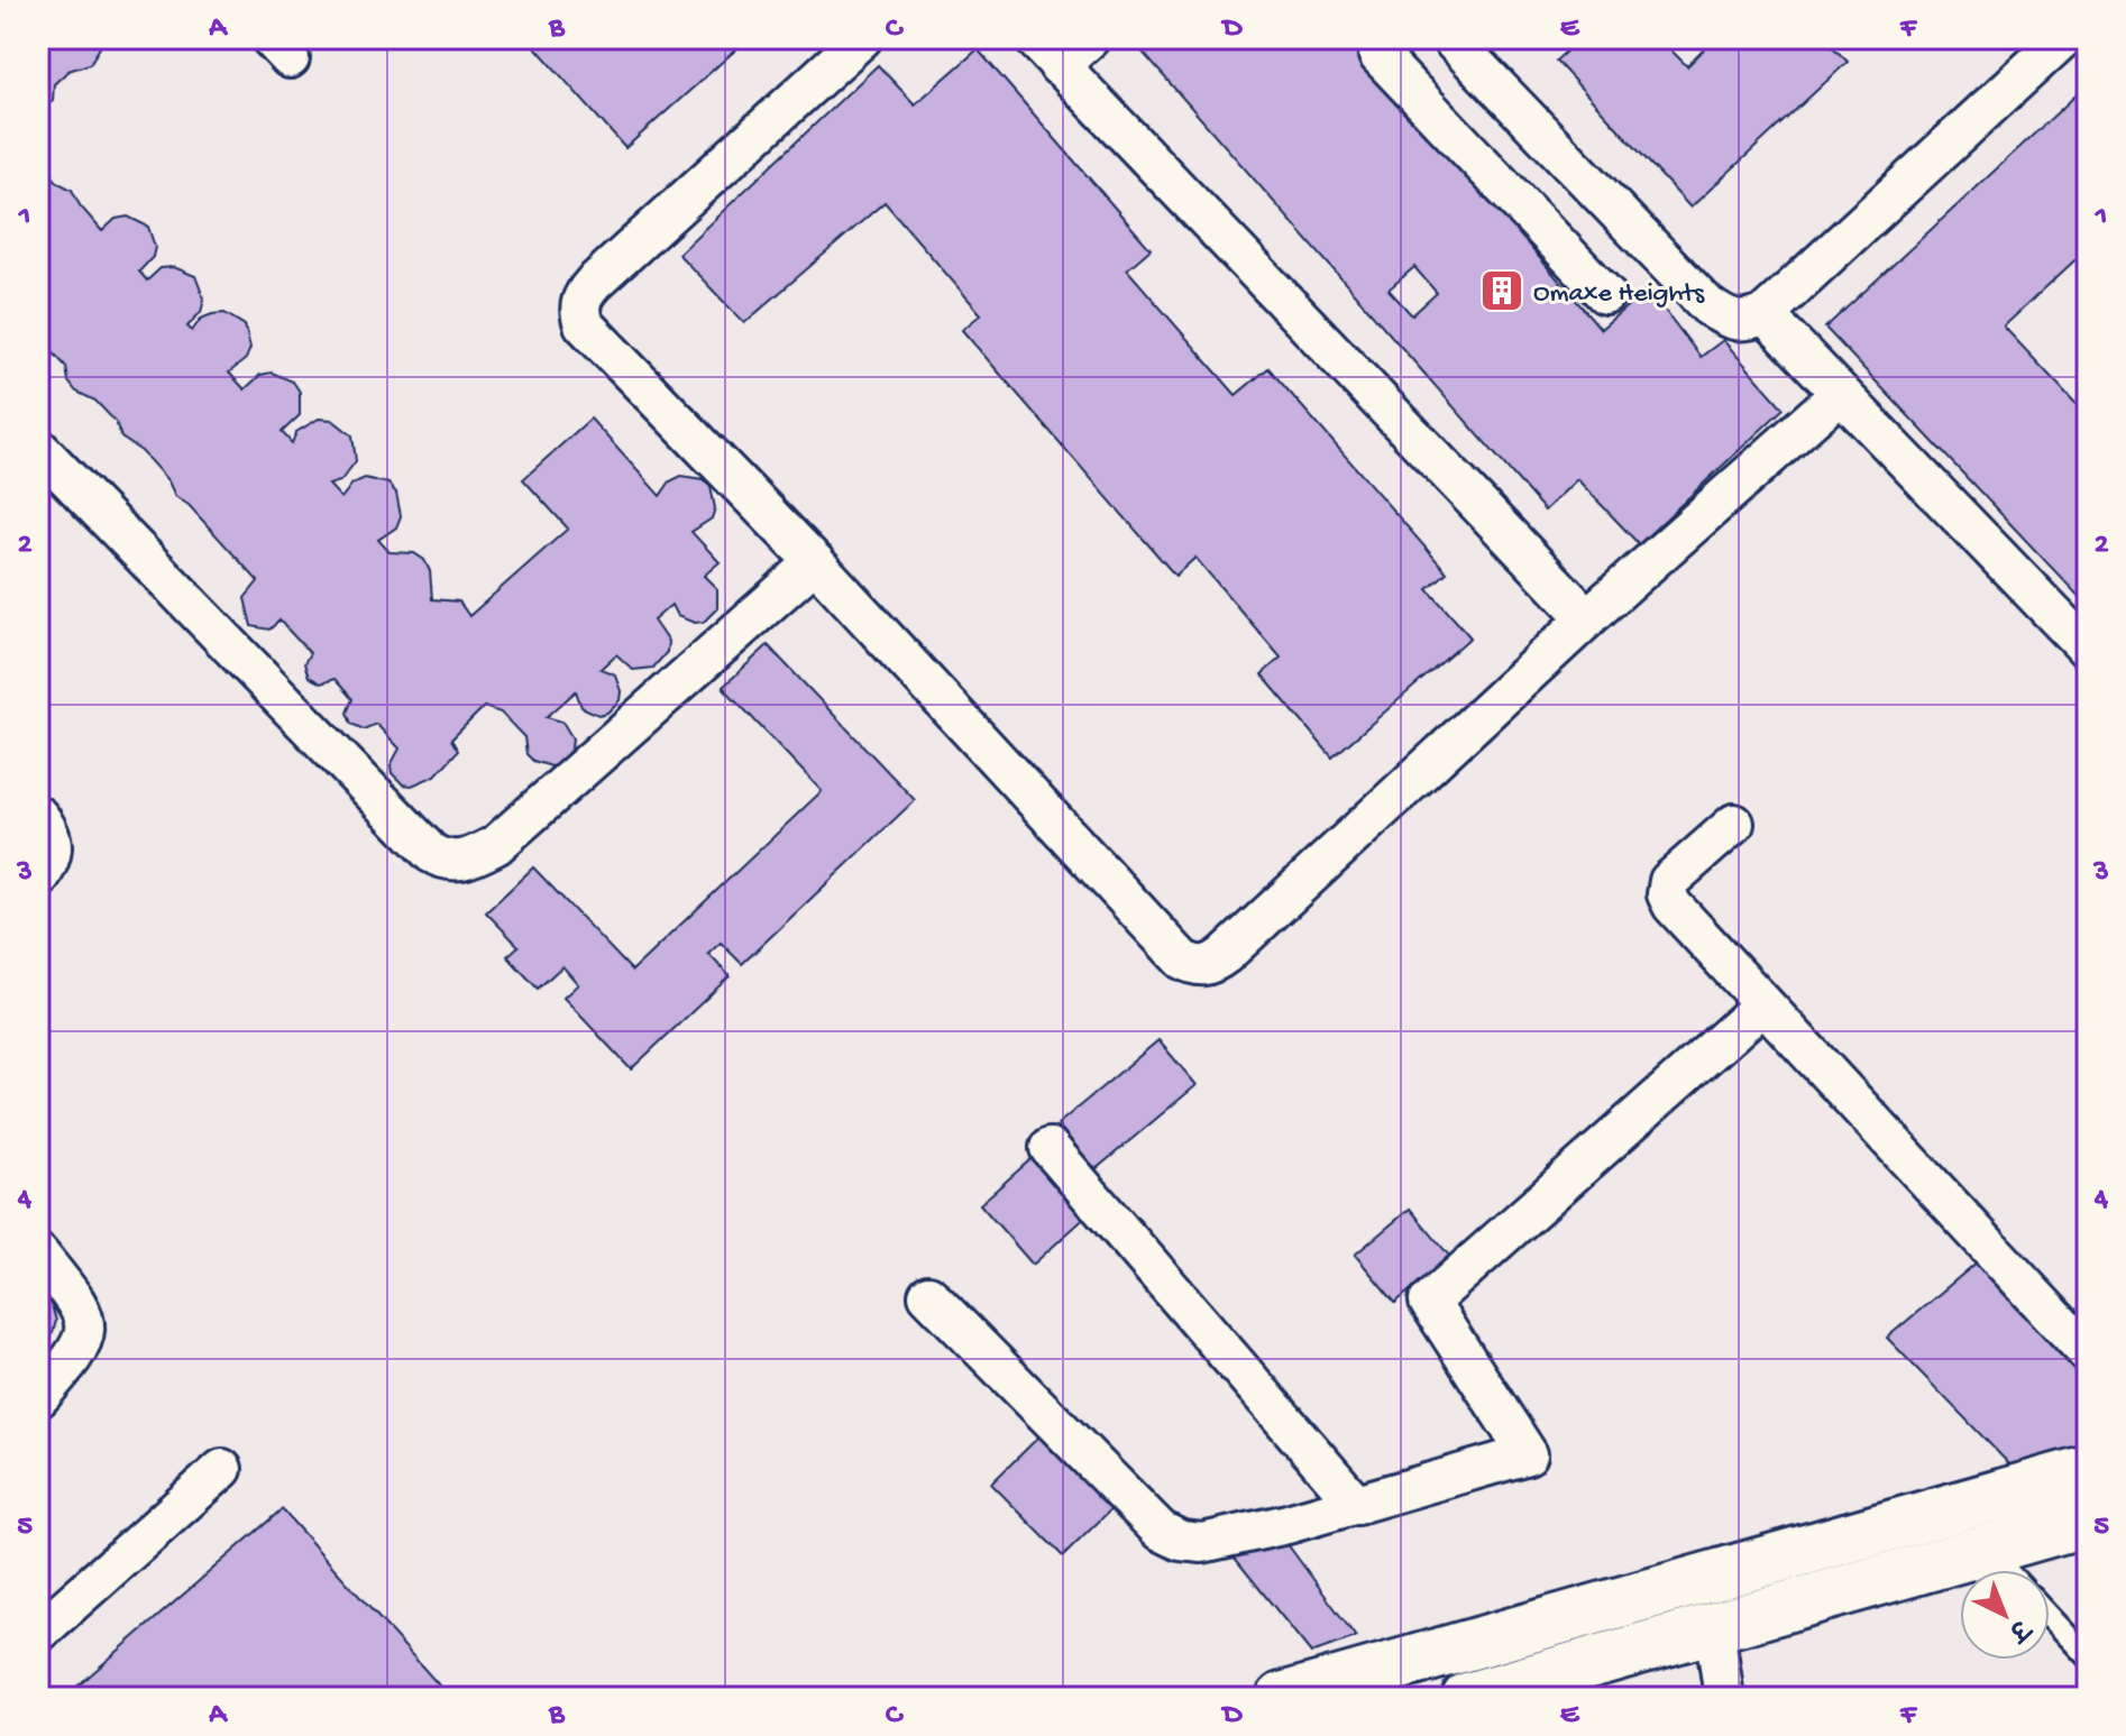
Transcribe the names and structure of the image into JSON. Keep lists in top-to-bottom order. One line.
{"places":{"building":["Omaxe Heights"]},"north":"bottom right","grid":{"columns":["A","B","C","D","E","F"],"rows":["1","2","3","4","5"]}}
